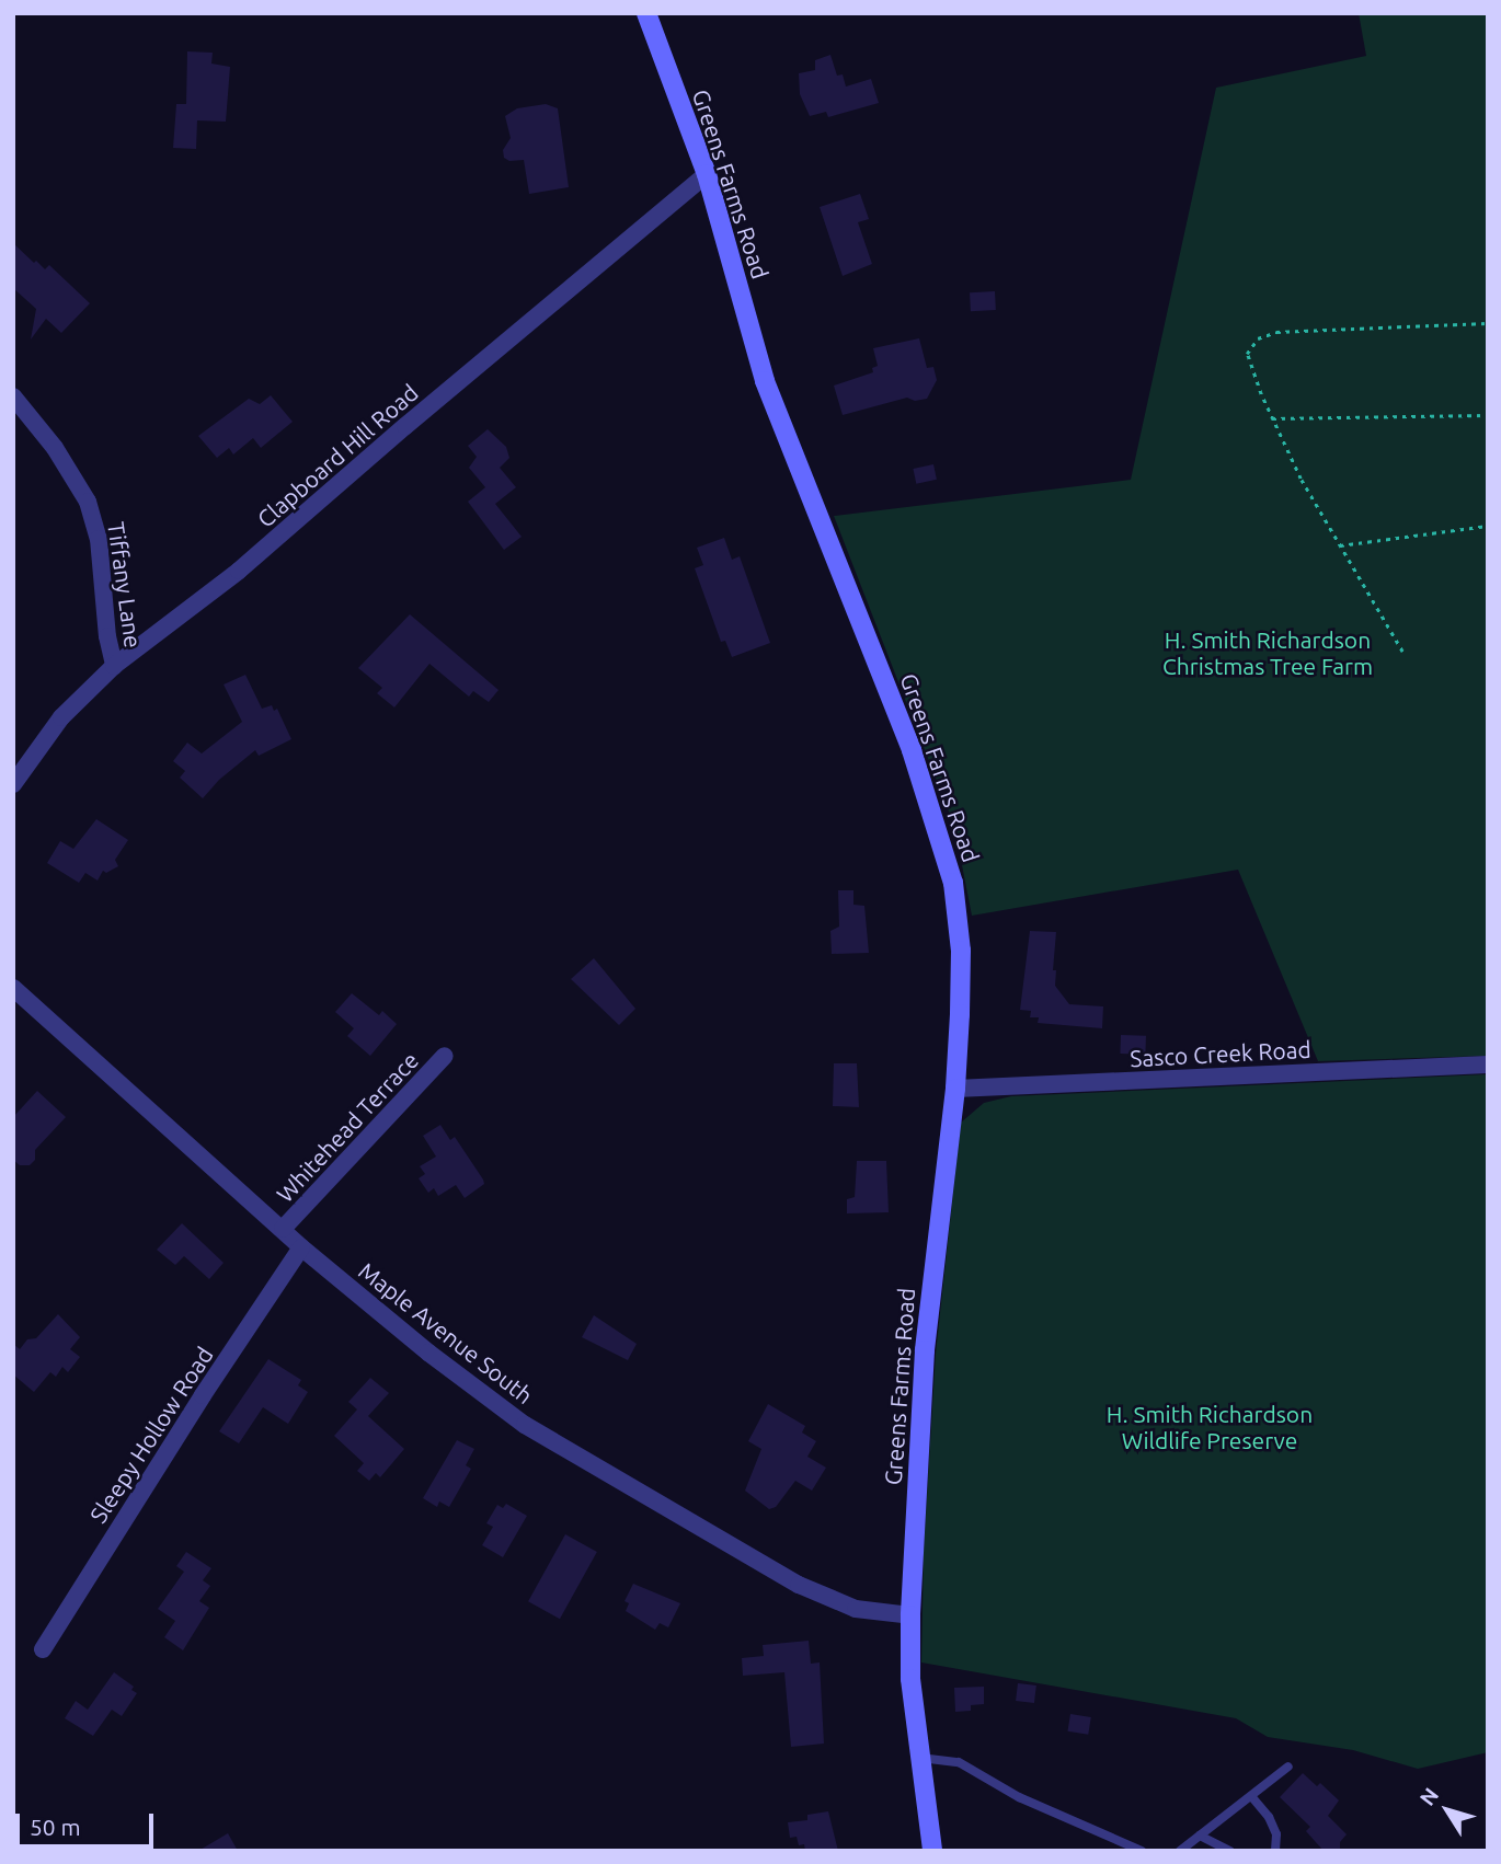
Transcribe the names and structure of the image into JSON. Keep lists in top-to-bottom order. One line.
{"streets":{"street":["Greens Farms Road","Clapboard Hill Road","Tiffany Lane","Sasco Creek Road","Whitehead Terrace","Maple Avenue South","Sleepy Hollow Road"]},"crossings":[["Greens Farms Road","Clapboard Hill Road"],["Greens Farms Road","Sasco Creek Road"],["Greens Farms Road","Maple Avenue South"],["Clapboard Hill Road","Tiffany Lane"],["Whitehead Terrace","Maple Avenue South"],["Maple Avenue South","Sleepy Hollow Road"]],"parks":["H. Smith Richardson Christmas Tree Farm","H. Smith Richardson Wildlife Preserve"],"scale_bar":"50 m","north":"top left"}
